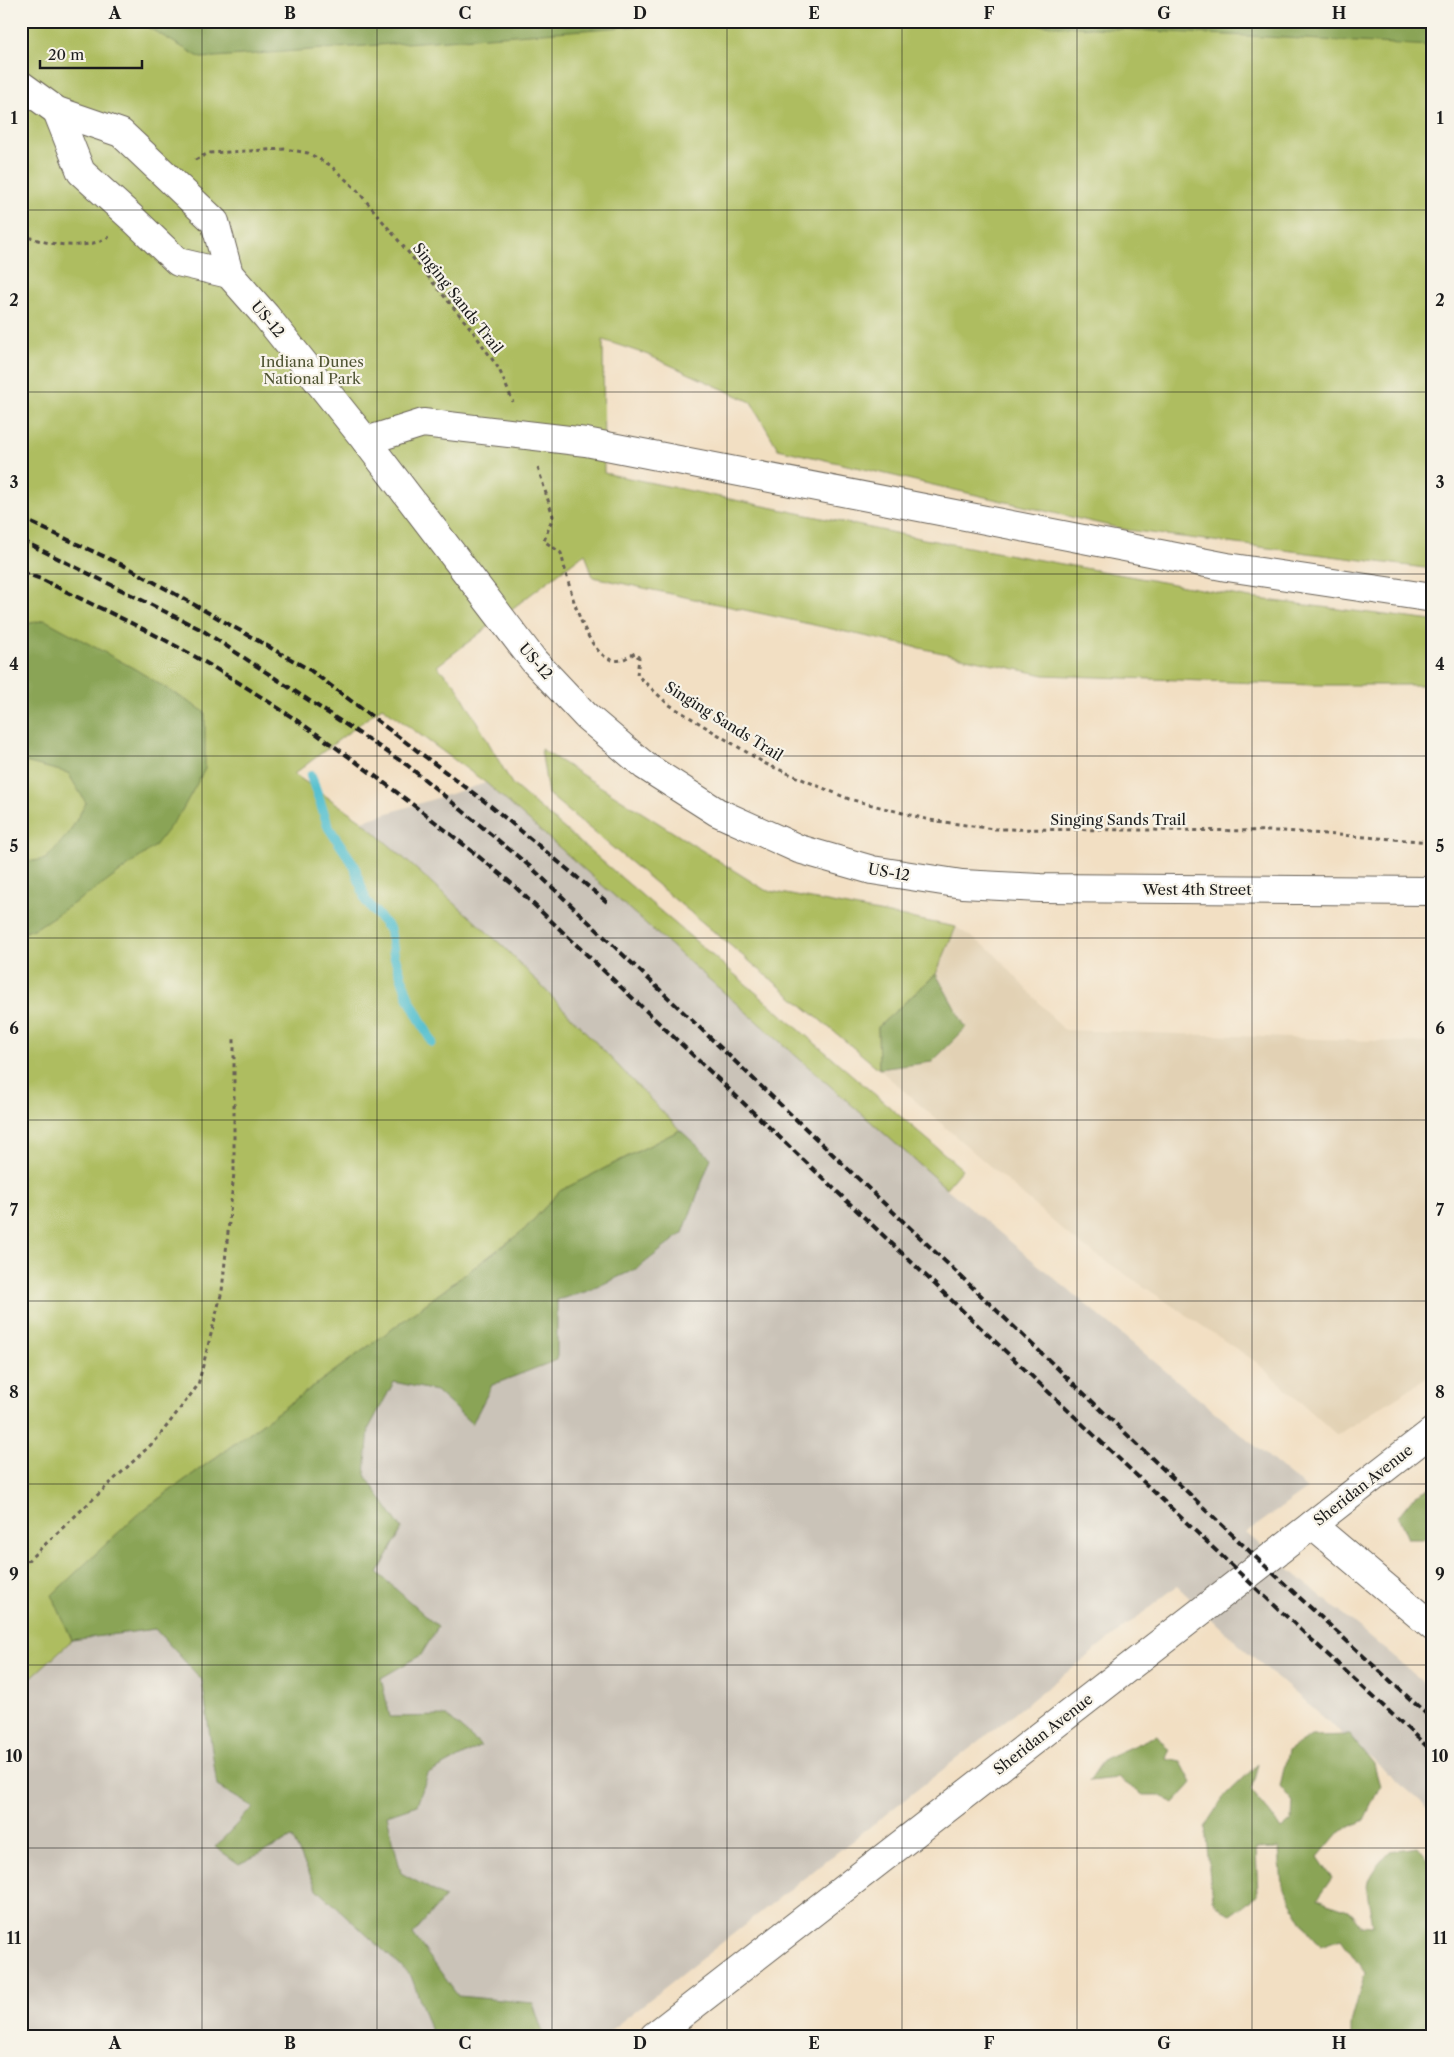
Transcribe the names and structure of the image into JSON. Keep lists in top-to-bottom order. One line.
{"streets":{"main road":["US-12","West 4th Street","Sheridan Avenue"],"path":["Singing Sands Trail"]},"crossings":[["US-12","West 4th Street"]],"parks":["Indiana Dunes National Park"],"scale_bar":"20 m","grid":{"columns":["A","B","C","D","E","F","G","H"],"rows":["1","2","3","4","5","6","7","8","9","10","11"]}}
